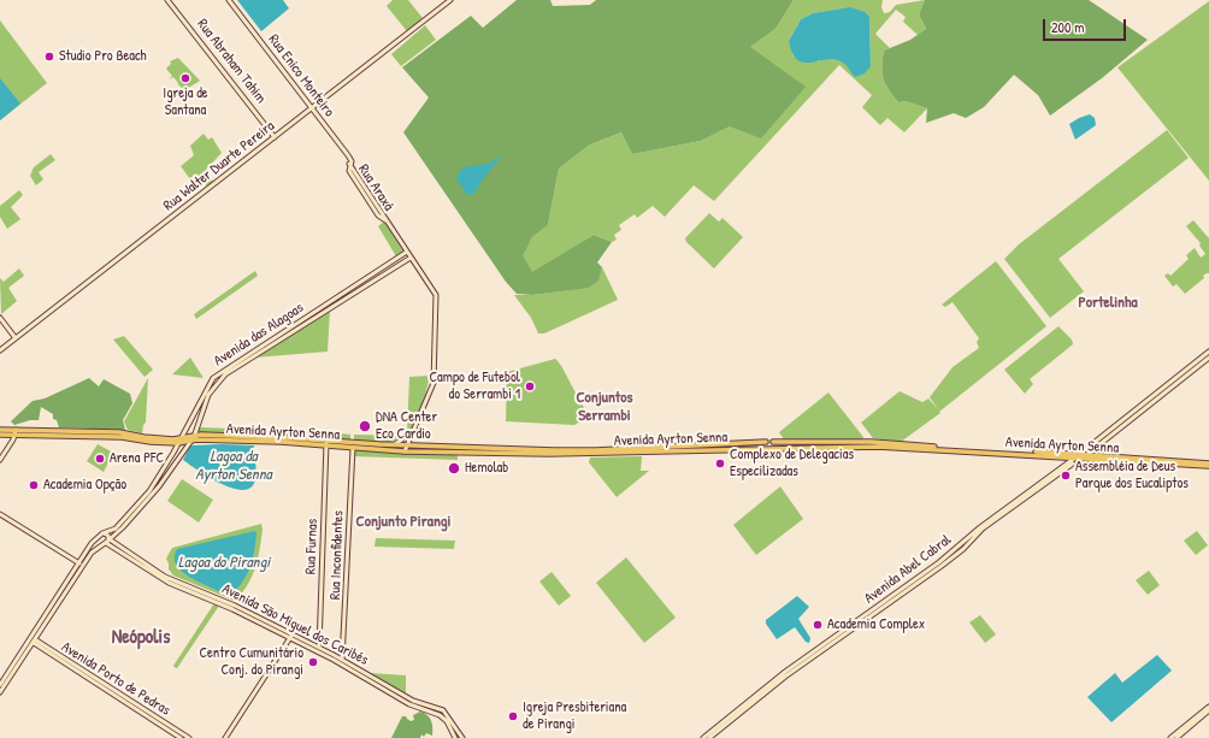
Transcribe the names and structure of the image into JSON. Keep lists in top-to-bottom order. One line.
{"streets":{"main road":["Rua Abraham Tahim","Rua Enico Monteiro","Rua Walter Duarte Pereira","Rua Araxá","Avenida das Alagoas","Avenida Ayrton Senna","Rua Furnas","Rua Inconfidentes","Avenida Abel Cabral","Avenida São Miguel dos Caribés","Avenida Porto de Pedras"]},"crossings":[["Rua Abraham Tahim","Rua Walter Duarte Pereira"],["Rua Enico Monteiro","Rua Walter Duarte Pereira"],["Rua Enico Monteiro","Rua Araxá"],["Rua Araxá","Avenida das Alagoas"],["Avenida das Alagoas","Avenida Ayrton Senna"],["Avenida das Alagoas","Avenida São Miguel dos Caribés"],["Avenida das Alagoas","Avenida Porto de Pedras"],["Avenida Ayrton Senna","Rua Furnas"],["Avenida Ayrton Senna","Rua Inconfidentes"],["Avenida Ayrton Senna","Avenida Abel Cabral"],["Rua Furnas","Avenida São Miguel dos Caribés"],["Rua Inconfidentes","Avenida São Miguel dos Caribés"]],"districts":["Portelinha","Conjuntos Serrambi","Conjunto Pirangi","Neópolis"],"water":["Lagoa da Ayrton Senna","Lagoa do Pirangi"],"places":["Studio Pro Beach","Igreja de Santana","Campo de Futebol do Serrambi 1","DNA Center Eco Cardio","Arena PFC","Complexo de Delegacias Especilizadas","Hemolab","Assembléia de Deus Parque dos Eucaliptos","Academia Opção","Academia Complex","Centro Cumunitário Conj. do Pirangi","Igreja Presbiteriana de Pirangi"],"scale_bar":"200 m"}
